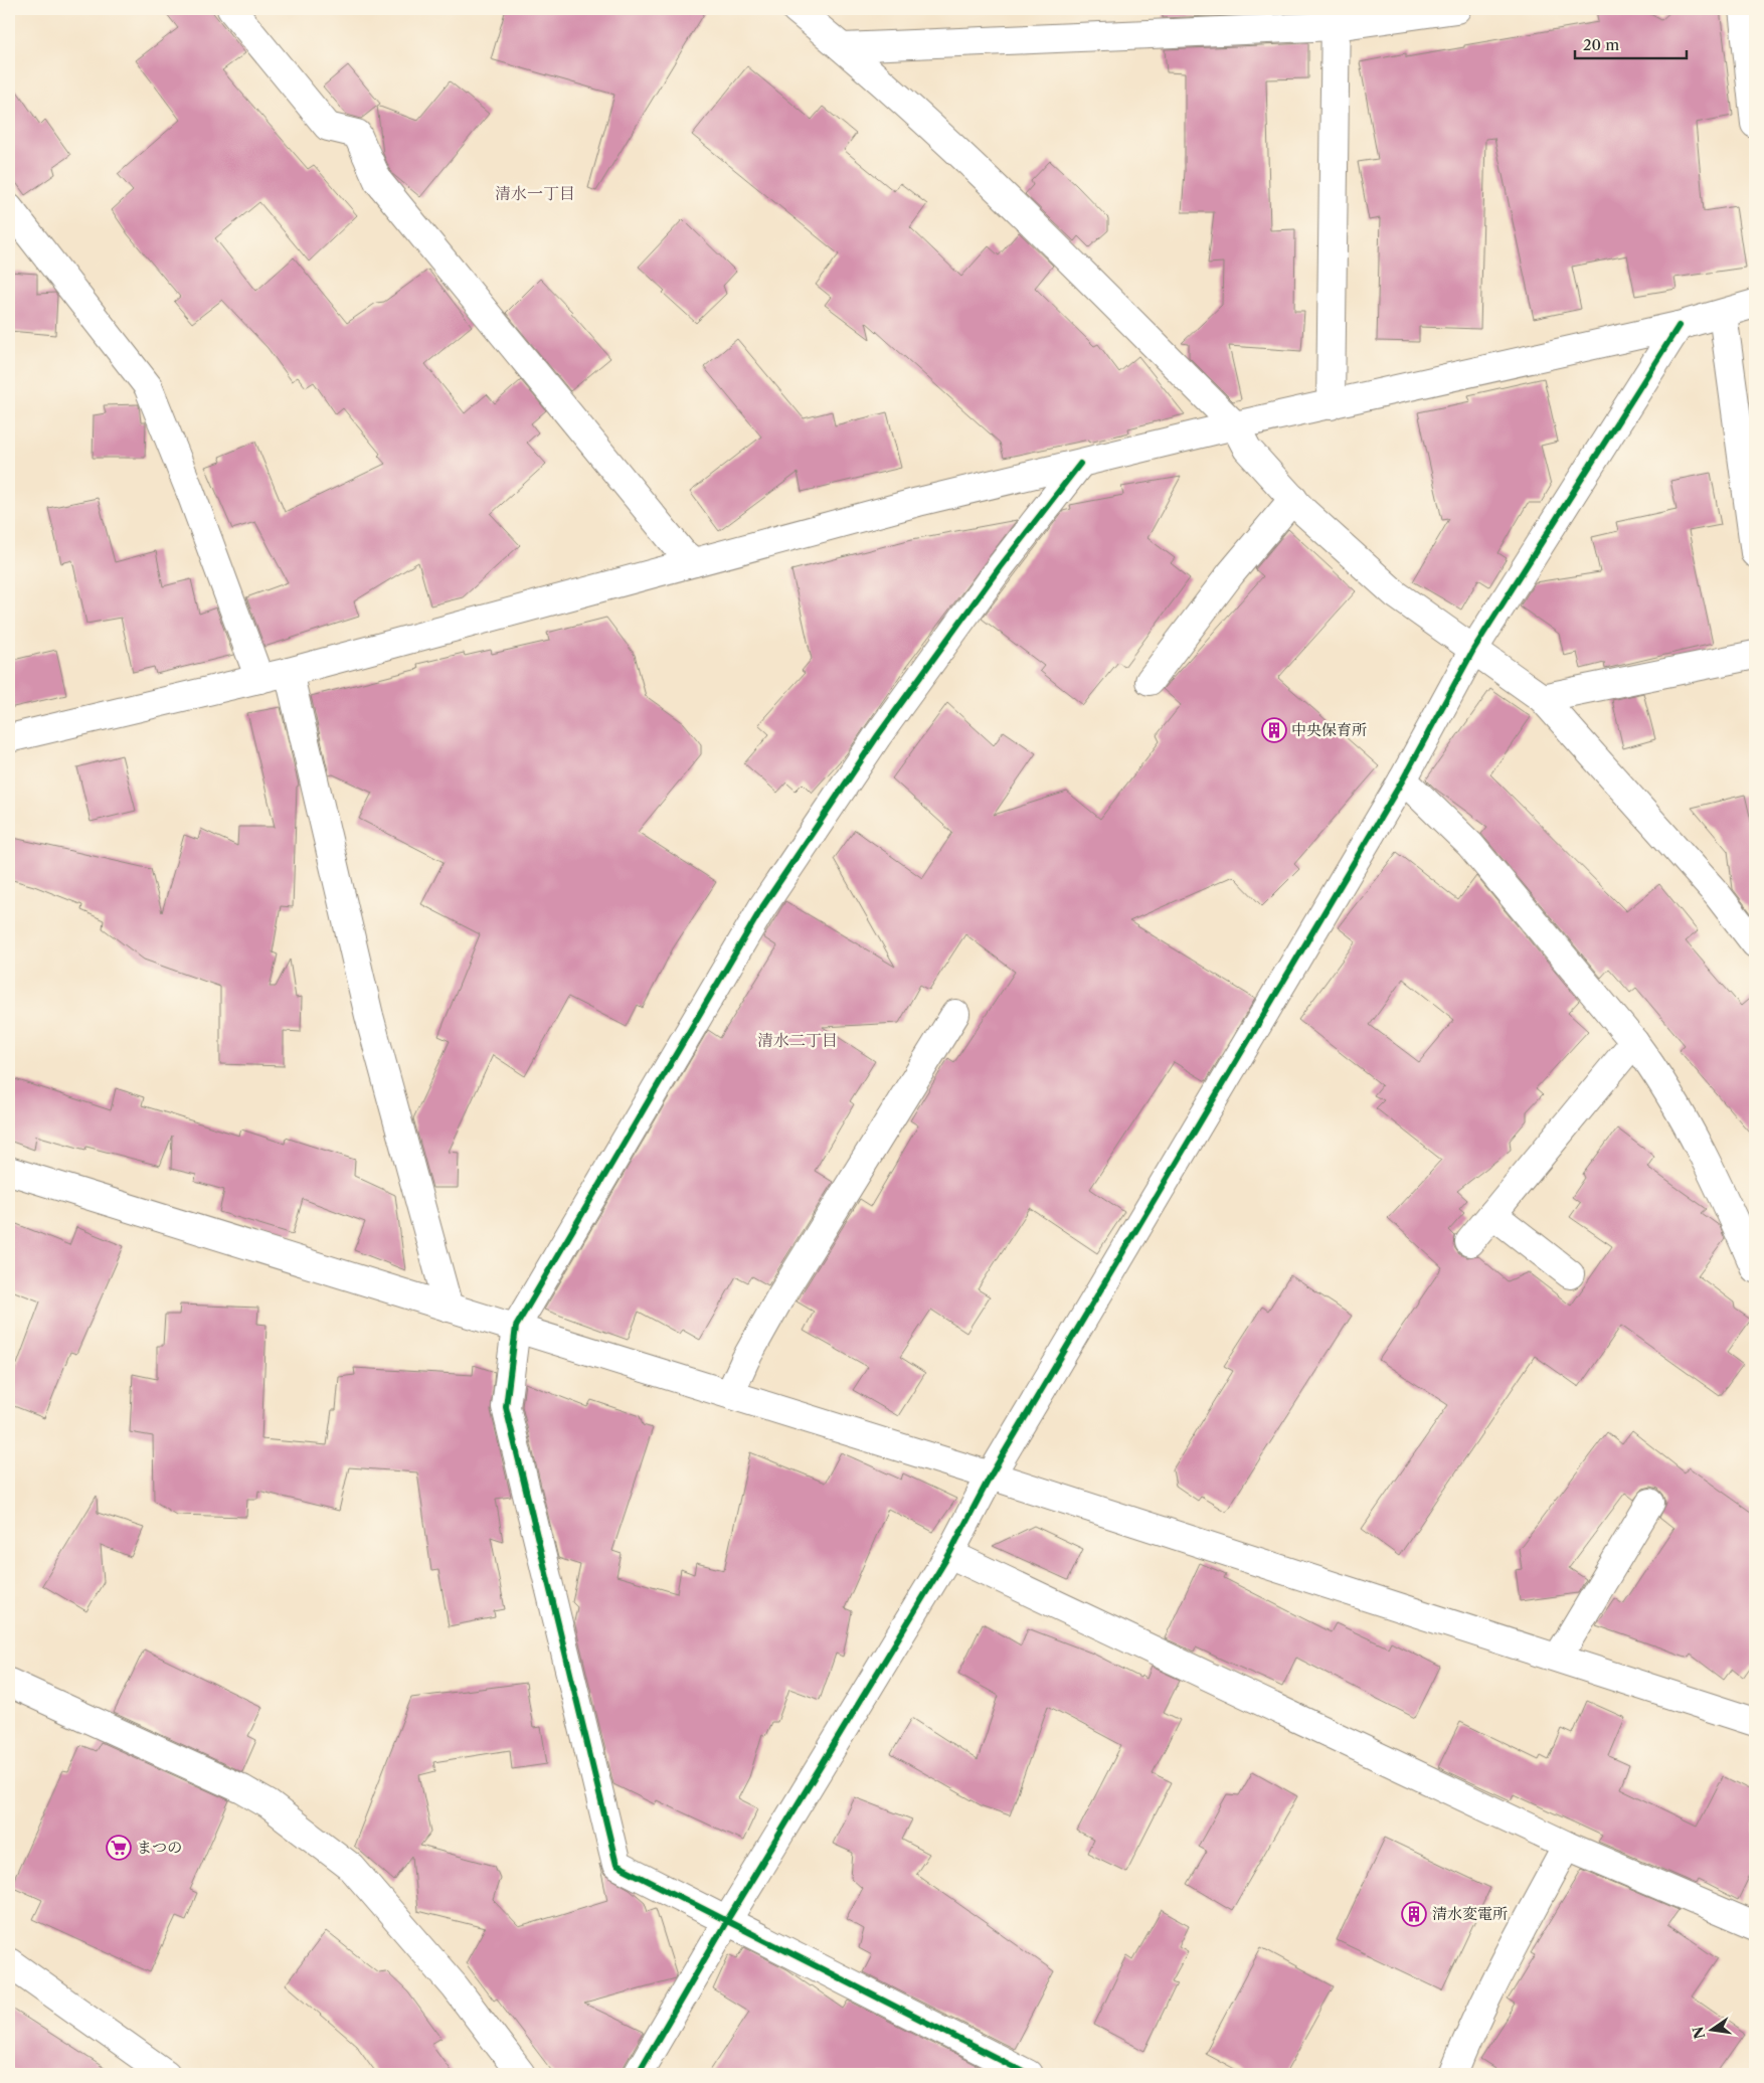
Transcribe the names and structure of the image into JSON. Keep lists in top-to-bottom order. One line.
{"districts":["清水一丁目","清水二丁目"],"places":{"building":["中央保育所","清水変電所"],"supermarket":["まつの"]},"scale_bar":"20 m","north":"left"}
